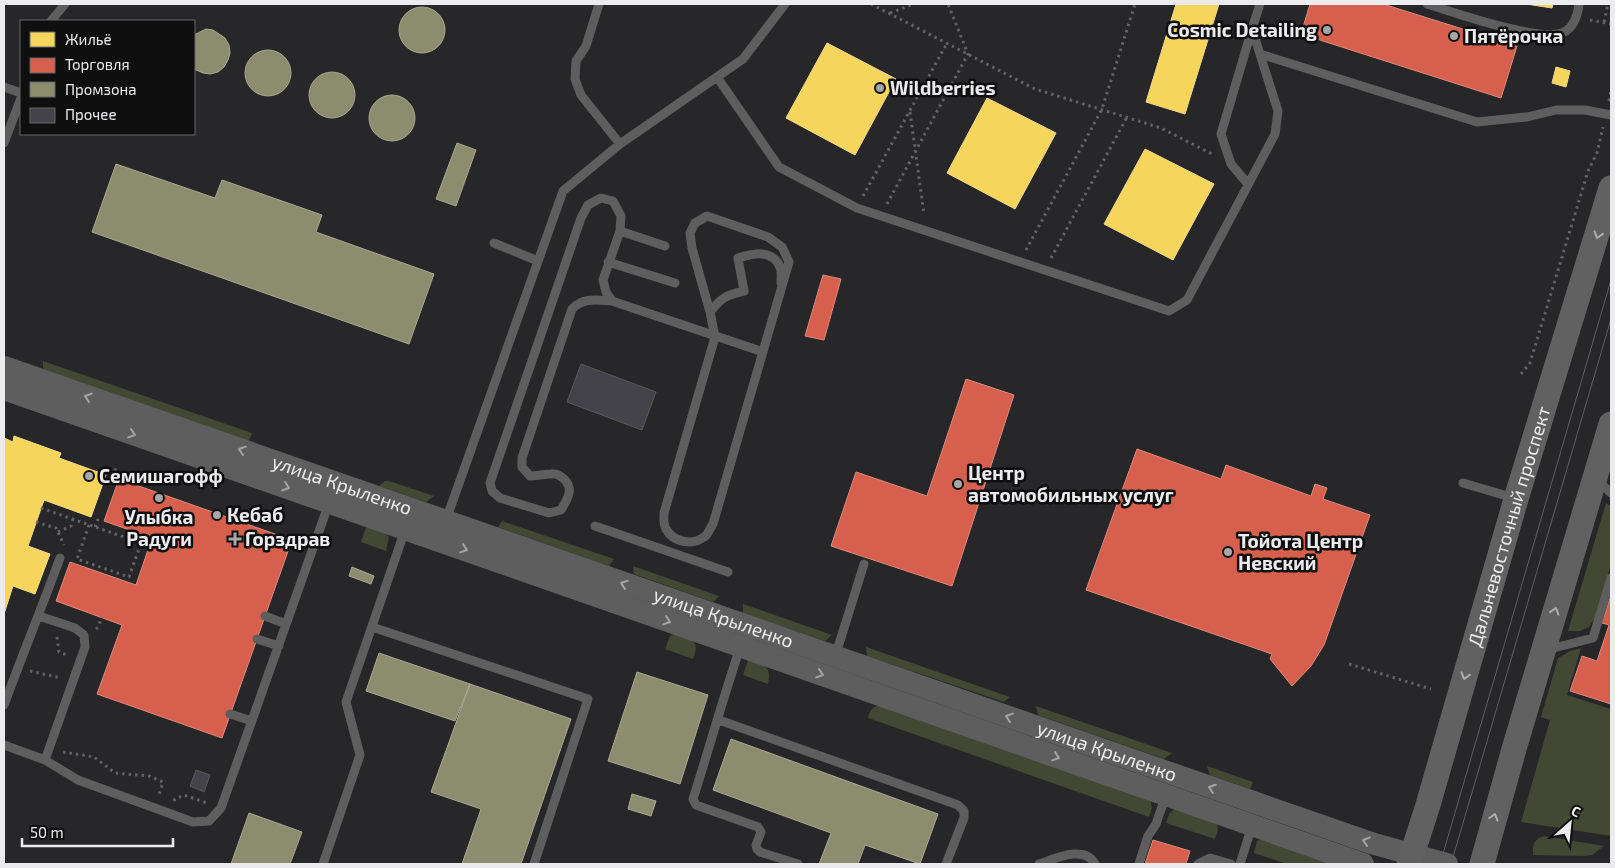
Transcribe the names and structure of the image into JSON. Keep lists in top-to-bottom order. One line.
{"streets":{"main road":["Дальневосточный проспект"],"street":["улица Крыленко"]},"crossings":[["улица Крыленко","Дальневосточный проспект"]],"places":{"other":["Cosmic Detailing","Пятёрочка","Wildberries","Семишагофф","Центр автомобильных услуг","Улыбка Радуги","Кебаб","Тойота Центр Невский"],"health":["Горздрав"]},"legend":["Жильё","Торговля","Промзона","Прочее"],"scale_bar":"50 m","north":"top right"}
